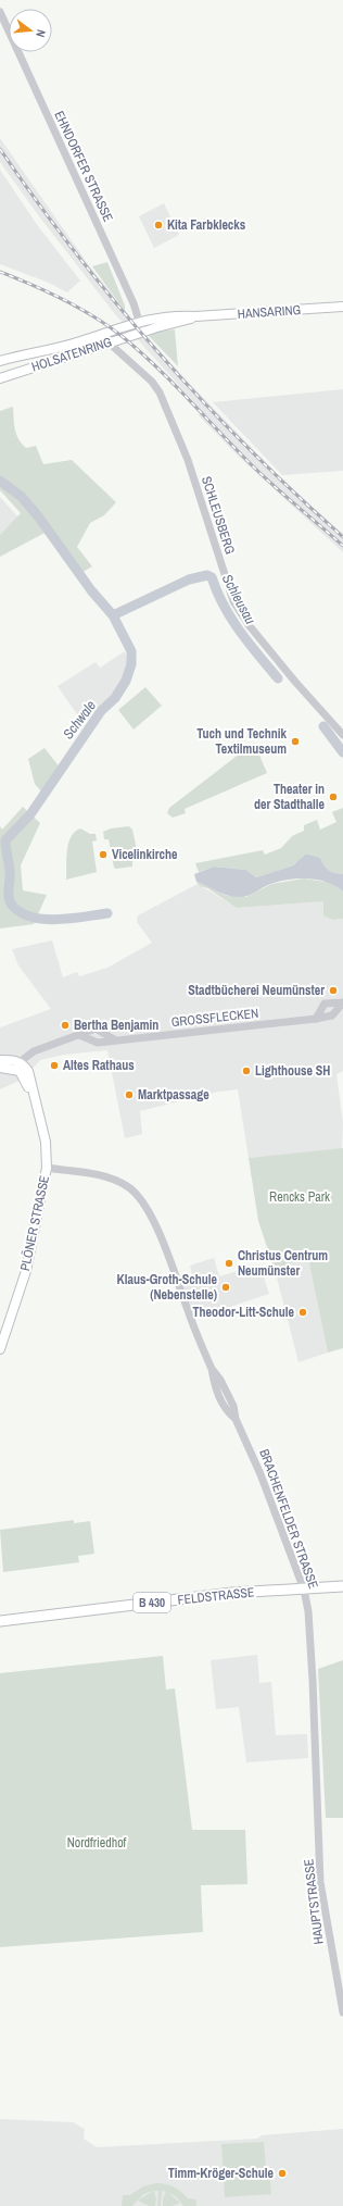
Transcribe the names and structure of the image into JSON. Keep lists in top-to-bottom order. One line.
{"streets":{"main road":["HANSARING","HOLSATENRING","PLÖNER STRASSE","FELDSTRASSE","B 430"],"street":["EHNDORFER STRASSE","SCHLEUSBERG","GROSSFLECKEN","BRACHENFELDER STRASSE","HAUPTSTRASSE"]},"crossings":[["EHNDORFER STRASSE","HANSARING"],["EHNDORFER STRASSE","HOLSATENRING"],["HANSARING","HOLSATENRING"],["HOLSATENRING","SCHLEUSBERG"],["PLÖNER STRASSE","BRACHENFELDER STRASSE"],["BRACHENFELDER STRASSE","FELDSTRASSE"],["BRACHENFELDER STRASSE","B 430"],["BRACHENFELDER STRASSE","HAUPTSTRASSE"],["FELDSTRASSE","B 430"]],"water":["Schleusau","Schwale"],"parks":["Rencks Park","Nordfriedhof"],"places":["Kita Farbklecks","Tuch und Technik Textilmuseum","Theater in der Stadthalle","Vicelinkirche","Stadtbücherei Neumünster","Bertha Benjamin","Altes Rathaus","Lighthouse SH","Marktpassage","Christus Centrum Neumünster","Klaus-Groth-Schule (Nebenstelle)","Theodor-Litt-Schule","Timm-Kröger-Schule"],"north":"right"}
